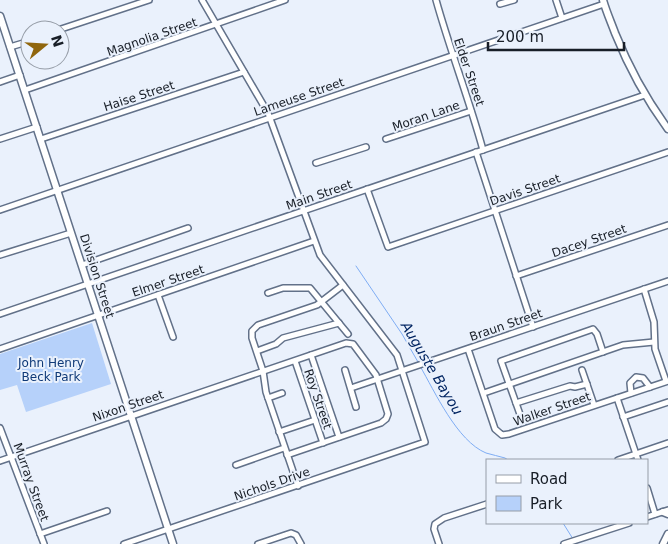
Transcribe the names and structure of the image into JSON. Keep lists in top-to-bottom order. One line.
{"streets":{"main road":["Division Street"],"street":["Magnolia Street","Elder Street","Haise Street","Lameuse Street","Moran Lane","Davis Street","Main Street","Dacey Street","Elmer Street","Braun Street","Roy Street","Nixon Street","Walker Street","Murray Street","Nichols Drive"]},"crossings":[["Magnolia Street","Division Street"],["Elder Street","Lameuse Street"],["Elder Street","Moran Lane"],["Elder Street","Main Street"],["Haise Street","Division Street"],["Lameuse Street","Division Street"],["Davis Street","Main Street"],["Main Street","Division Street"],["Division Street","Elmer Street"],["Division Street","Nixon Street"],["Division Street","Nichols Drive"],["Braun Street","Nixon Street"],["Braun Street","Walker Street"],["Braun Street","Nichols Drive"],["Roy Street","Nixon Street"],["Nixon Street","Murray Street"]],"water":["Auguste Bayou"],"parks":["John Henry Beck Park"],"legend":["Road","Park"],"scale_bar":"200 m","north":"right"}
